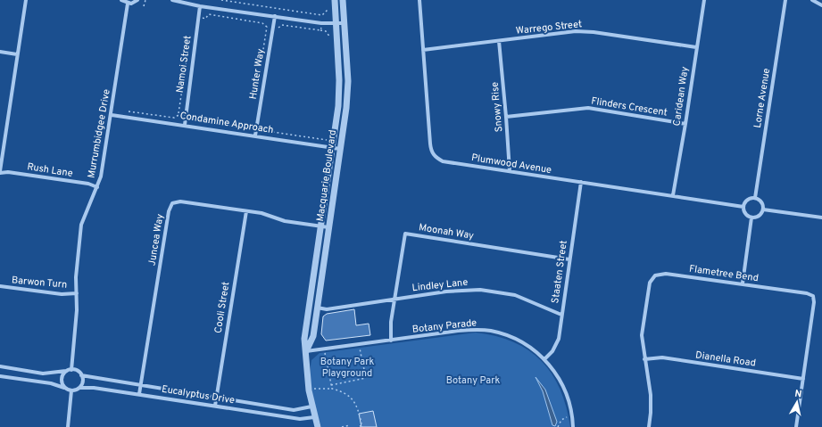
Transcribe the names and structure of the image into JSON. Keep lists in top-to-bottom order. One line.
{"streets":{"street":["Warrego Street","Namoi Street","Hunter Way","Caridean Way","Lorne Avenue","Snowy Rise","Flinders Crescent","Condamine Approach","Murrumbidgee Drive","Plumwood Avenue","Rush Lane","Macquarie Boulevard","Moonah Way","Juncea Way","Staaten Street","Flametree Bend","Barwon Turn","Lindley Lane","Cooli Street","Botany Parade","Dianella Road","Eucalyptus Drive"]},"crossings":[["Warrego Street","Caridean Way"],["Warrego Street","Snowy Rise"],["Warrego Street","Plumwood Avenue"],["Namoi Street","Condamine Approach"],["Hunter Way","Condamine Approach"],["Caridean Way","Flinders Crescent"],["Caridean Way","Plumwood Avenue"],["Lorne Avenue","Plumwood Avenue"],["Snowy Rise","Flinders Crescent"],["Snowy Rise","Plumwood Avenue"],["Condamine Approach","Murrumbidgee Drive"],["Condamine Approach","Macquarie Boulevard"],["Murrumbidgee Drive","Rush Lane"],["Murrumbidgee Drive","Barwon Turn"],["Murrumbidgee Drive","Eucalyptus Drive"],["Plumwood Avenue","Staaten Street"],["Macquarie Boulevard","Juncea Way"],["Macquarie Boulevard","Lindley Lane"],["Macquarie Boulevard","Botany Parade"],["Macquarie Boulevard","Eucalyptus Drive"],["Moonah Way","Staaten Street"],["Moonah Way","Lindley Lane"],["Moonah Way","Botany Parade"],["Juncea Way","Cooli Street"],["Juncea Way","Eucalyptus Drive"],["Staaten Street","Lindley Lane"],["Staaten Street","Botany Parade"],["Flametree Bend","Dianella Road"],["Cooli Street","Eucalyptus Drive"]],"parks":["Botany Park Playground","Botany Park"],"north":"top"}
